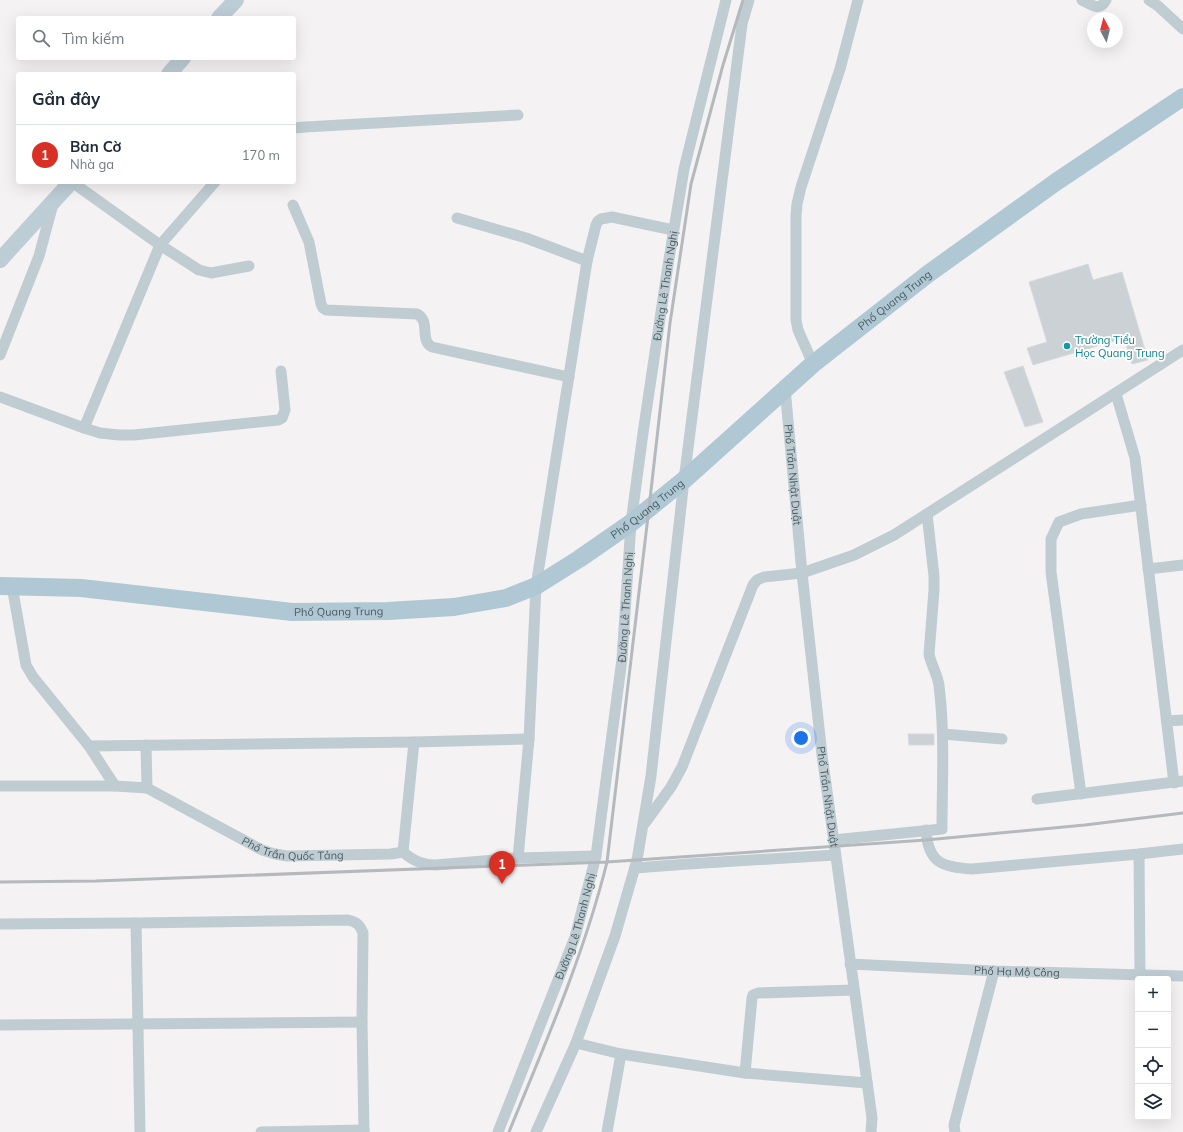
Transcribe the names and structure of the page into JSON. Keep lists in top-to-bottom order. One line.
{"streets":{"main road":["Phố Quang Trung"],"street":["Đường Lê Thanh Nghị","Phố Trần Nhật Duật","Phố Trần Quốc Tảng","Phố Hạ Mộ Công"]},"crossings":[["Đường Lê Thanh Nghị","Phố Quang Trung"],["Phố Quang Trung","Phố Trần Nhật Duật"],["Phố Trần Nhật Duật","Phố Hạ Mộ Công"]],"places":["Trường Tiểu Học Quang Trung"],"north":"top","page":{"search":"Tìm kiếm","heading":"Gần đây","list":[{"mark":"1","name":"Bàn Cờ","note":"Nhà ga","value":"170 m"}],"pins":"1","map_buttons":["+","−"]}}
